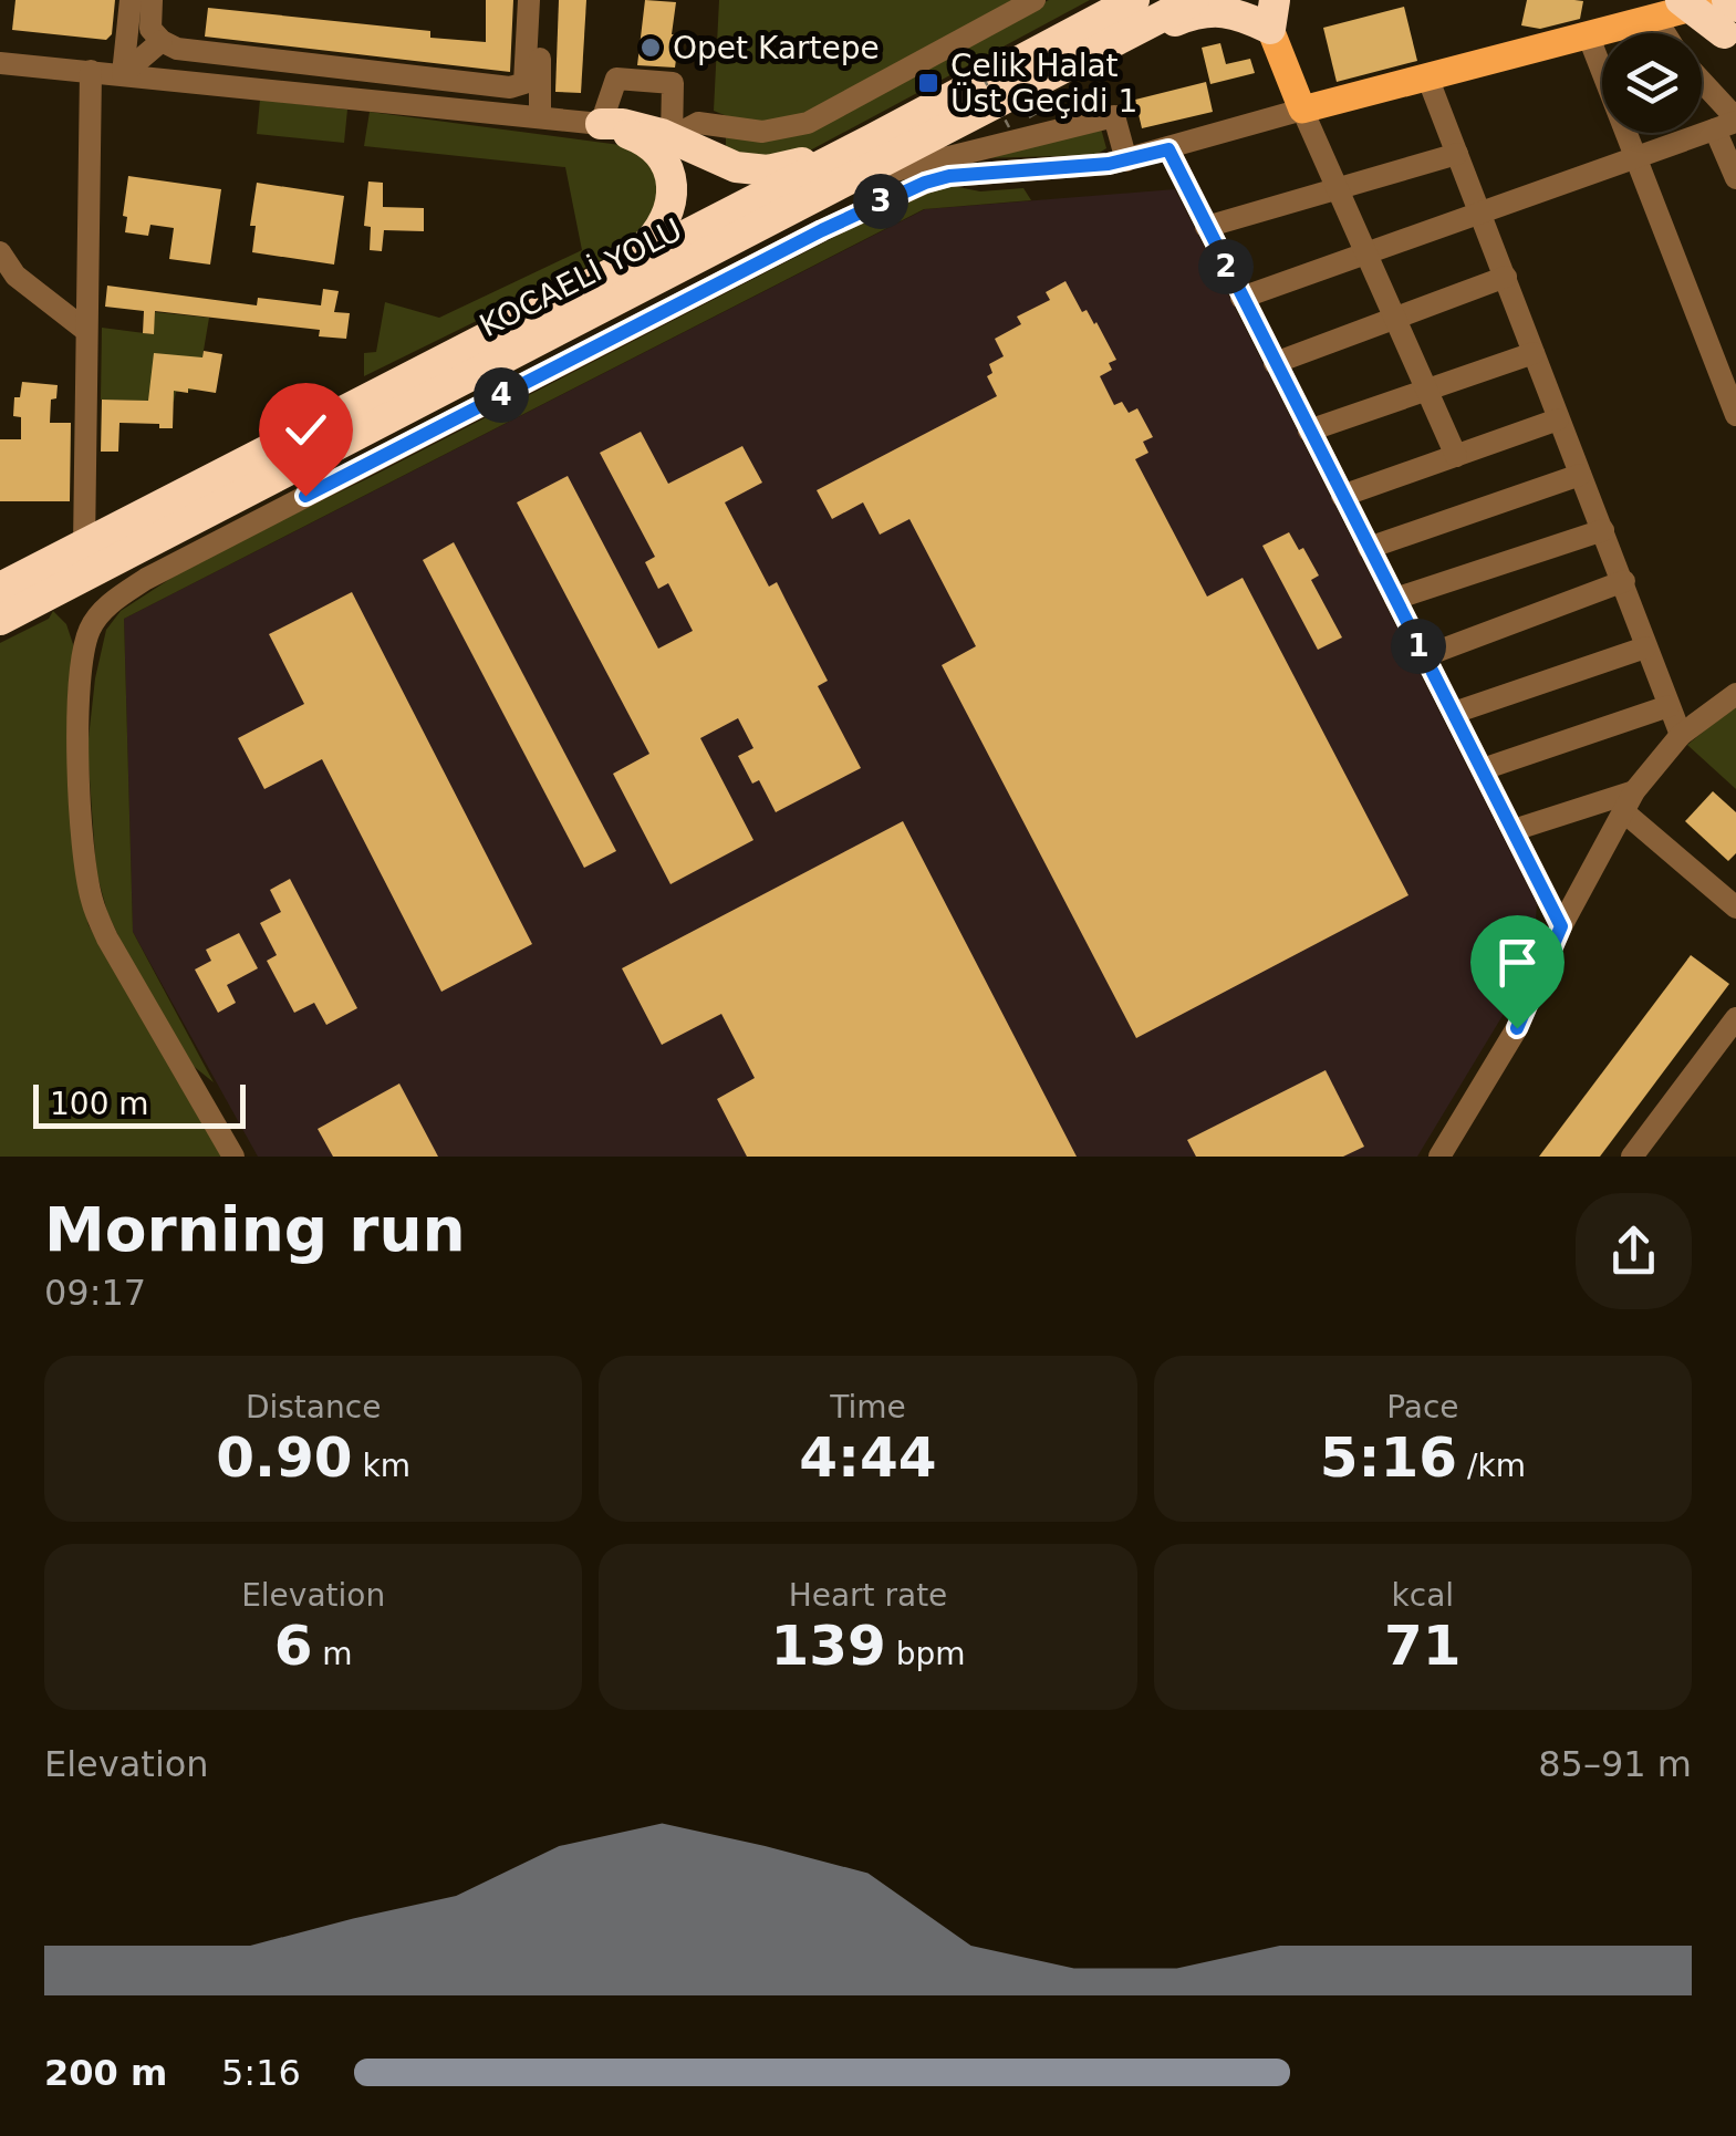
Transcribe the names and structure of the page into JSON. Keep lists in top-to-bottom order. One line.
{"streets":{"highway":["KOCAELİ YOLU"]},"places":{"other":["Opet Kartepe"],"transit":["Çelik Halat Üst Geçidi 1"]},"scale_bar":"100 m","page":{"pins":["3","2","4","1"],"scale":"100 m","heading":["Morning run","09:17"],"stats":[["Distance","0.90 km"],["Time","4:44"],["Pace","5:16 /km"],["Elevation","6 m"],["Heart rate","139 bpm"],["kcal","71"]],"chart":["Elevation","85–91 m"],"list":[{"name":"200 m","note":"5:16"}]}}
